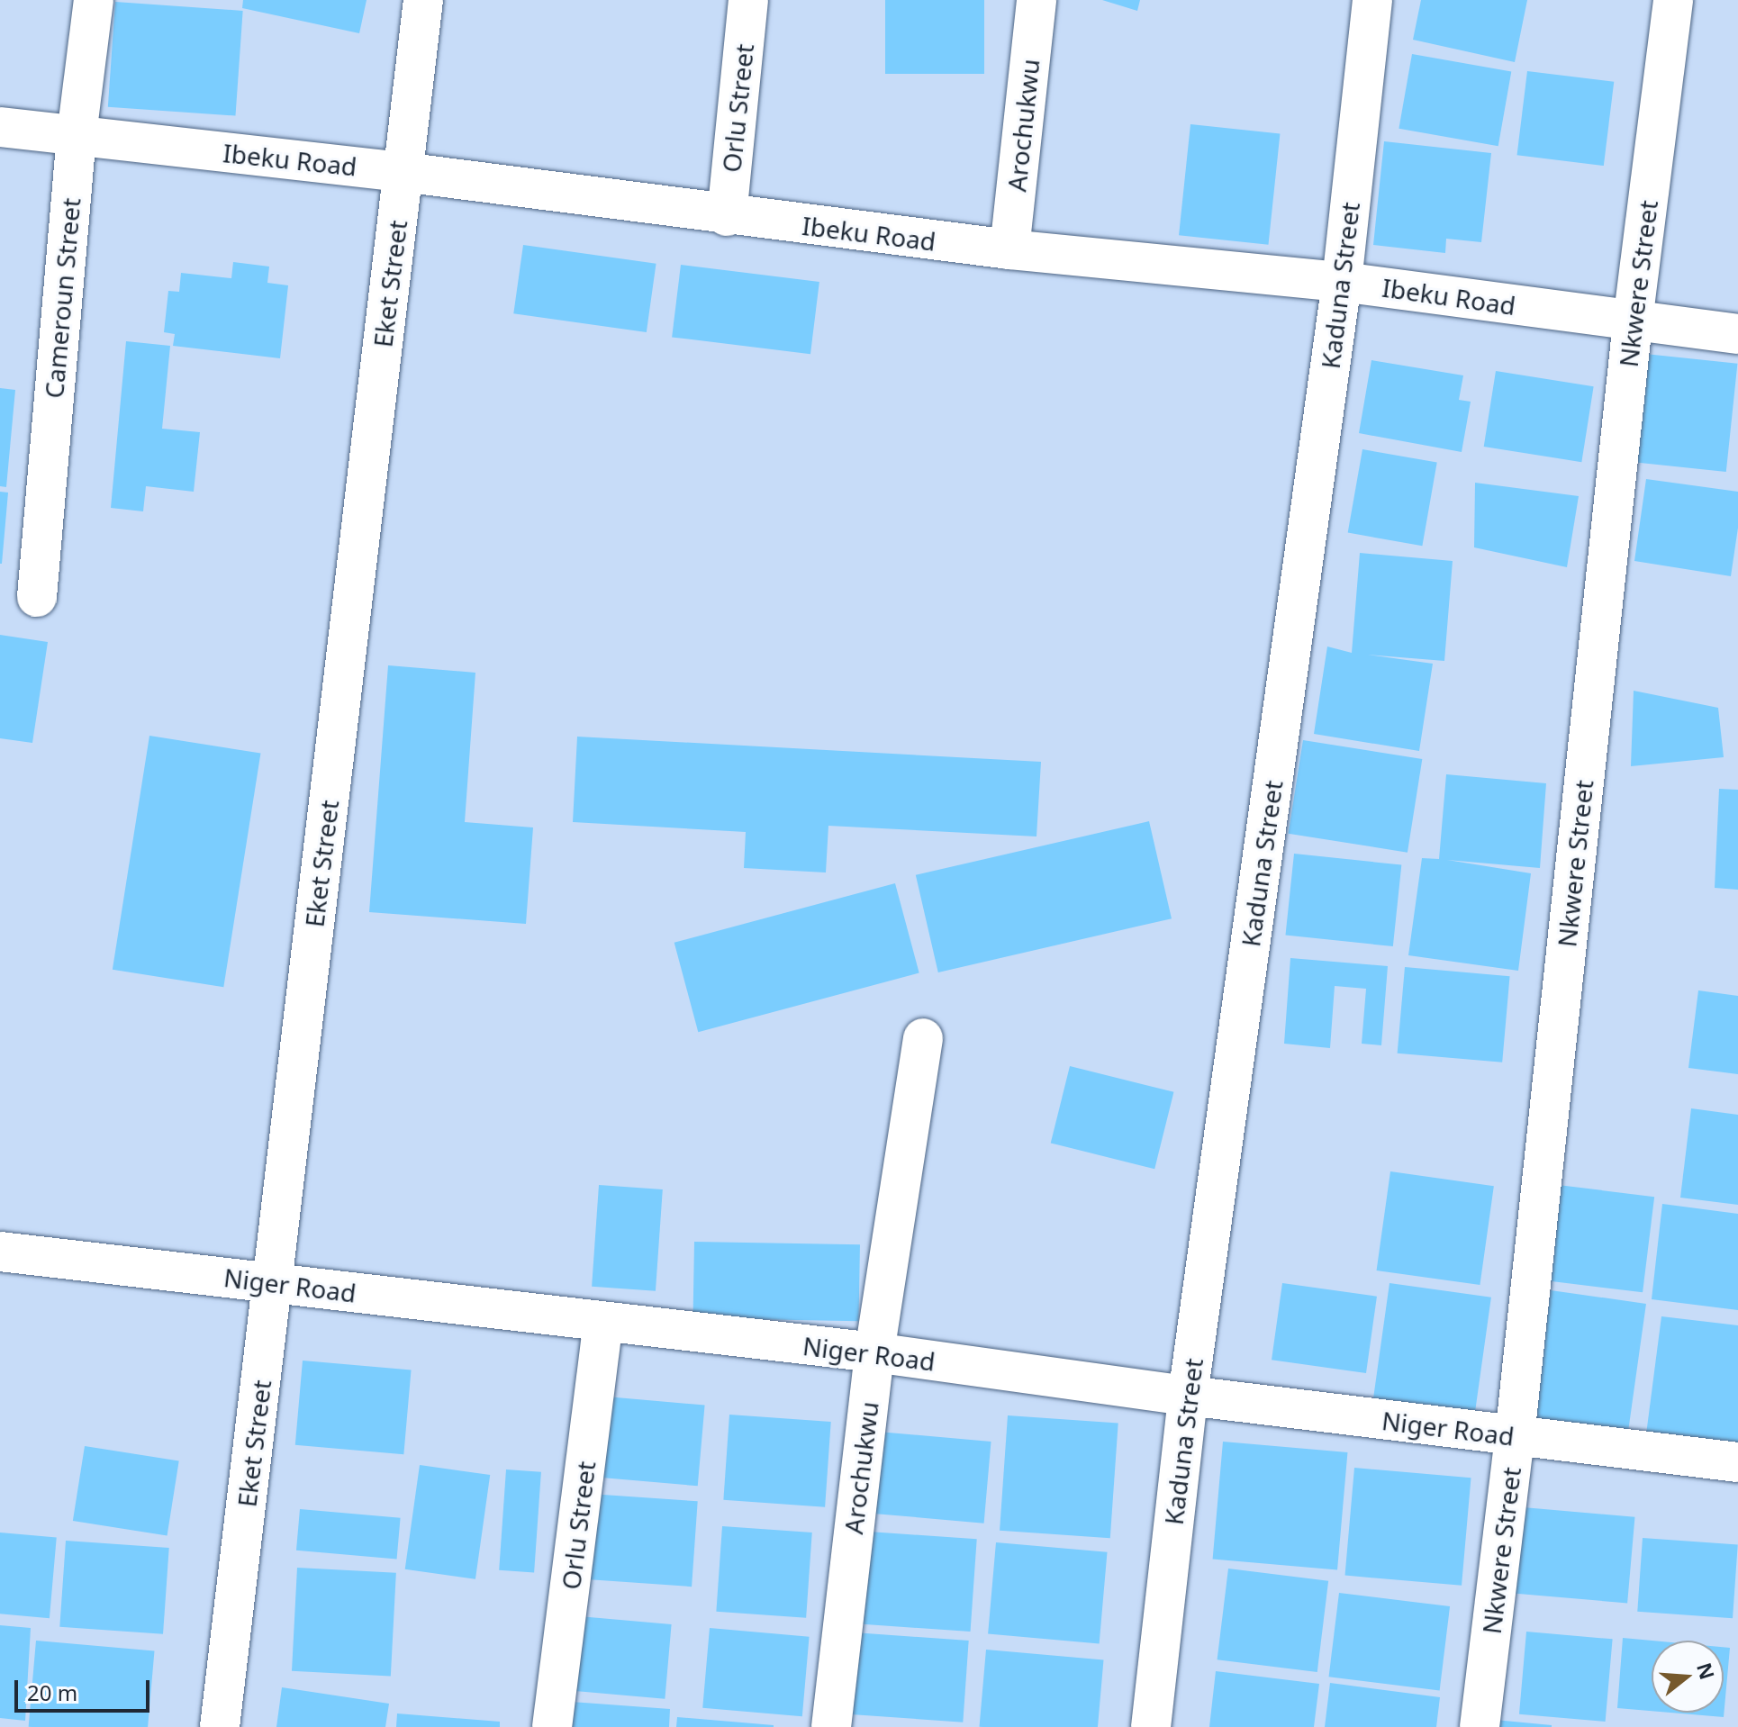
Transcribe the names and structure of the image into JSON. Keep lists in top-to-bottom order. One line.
{"streets":{"street":["Orlu Street","Arochukwu","Ibeku Road","Eket Street","Nkwere Street","Kaduna Street","Cameroun Street","Niger Road"]},"crossings":[["Orlu Street","Ibeku Road"],["Orlu Street","Niger Road"],["Arochukwu","Ibeku Road"],["Arochukwu","Niger Road"],["Ibeku Road","Eket Street"],["Ibeku Road","Nkwere Street"],["Ibeku Road","Kaduna Street"],["Ibeku Road","Cameroun Street"],["Eket Street","Niger Road"],["Nkwere Street","Niger Road"],["Kaduna Street","Niger Road"]],"scale_bar":"20 m","north":"right"}
